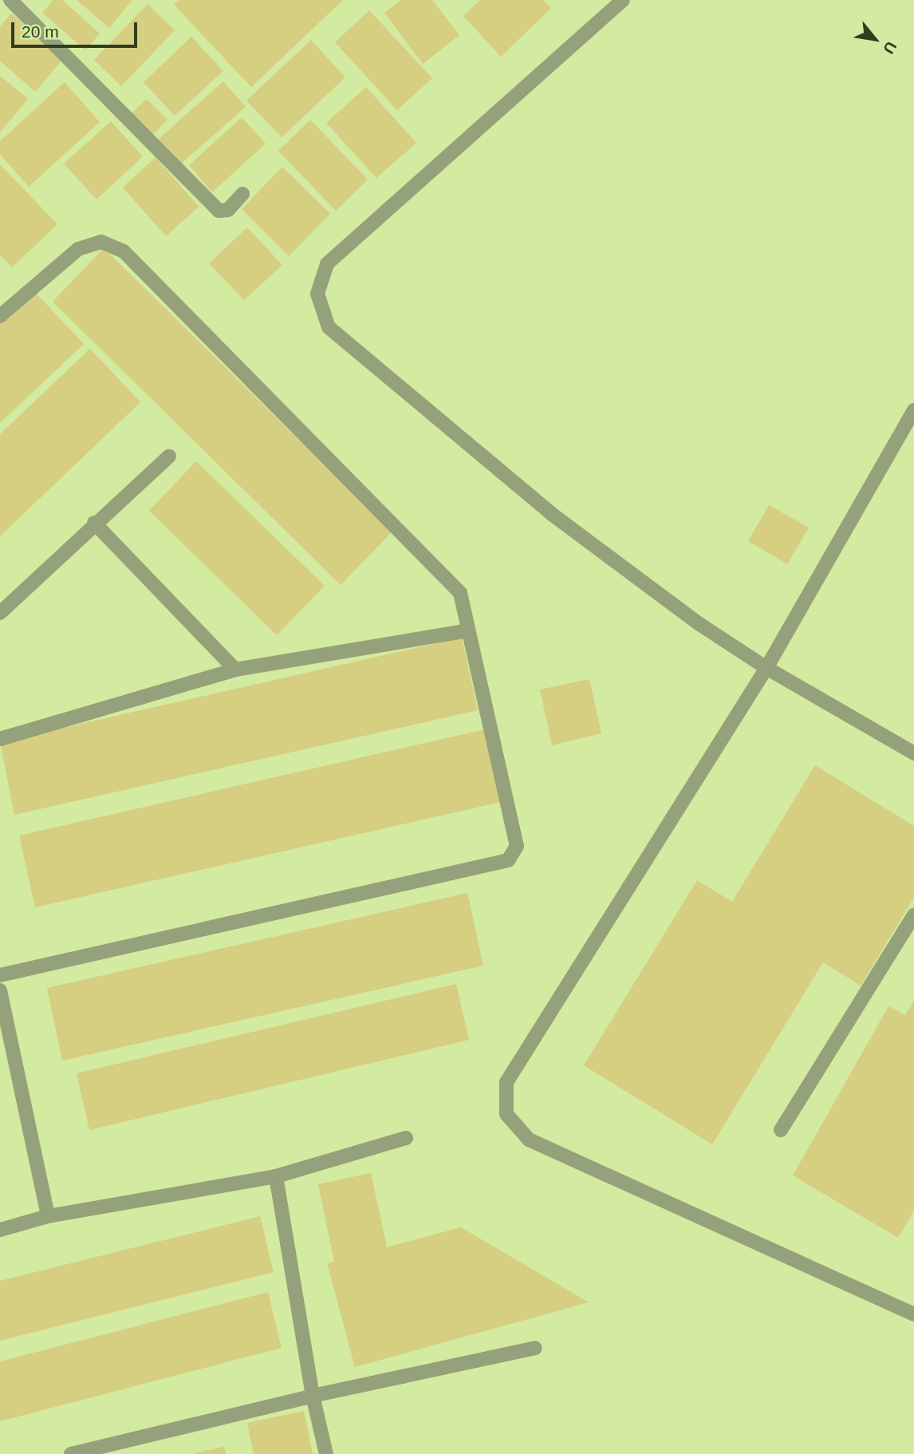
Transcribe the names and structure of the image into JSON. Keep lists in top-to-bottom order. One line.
{"scale_bar":"20 m","north":"bottom right"}
